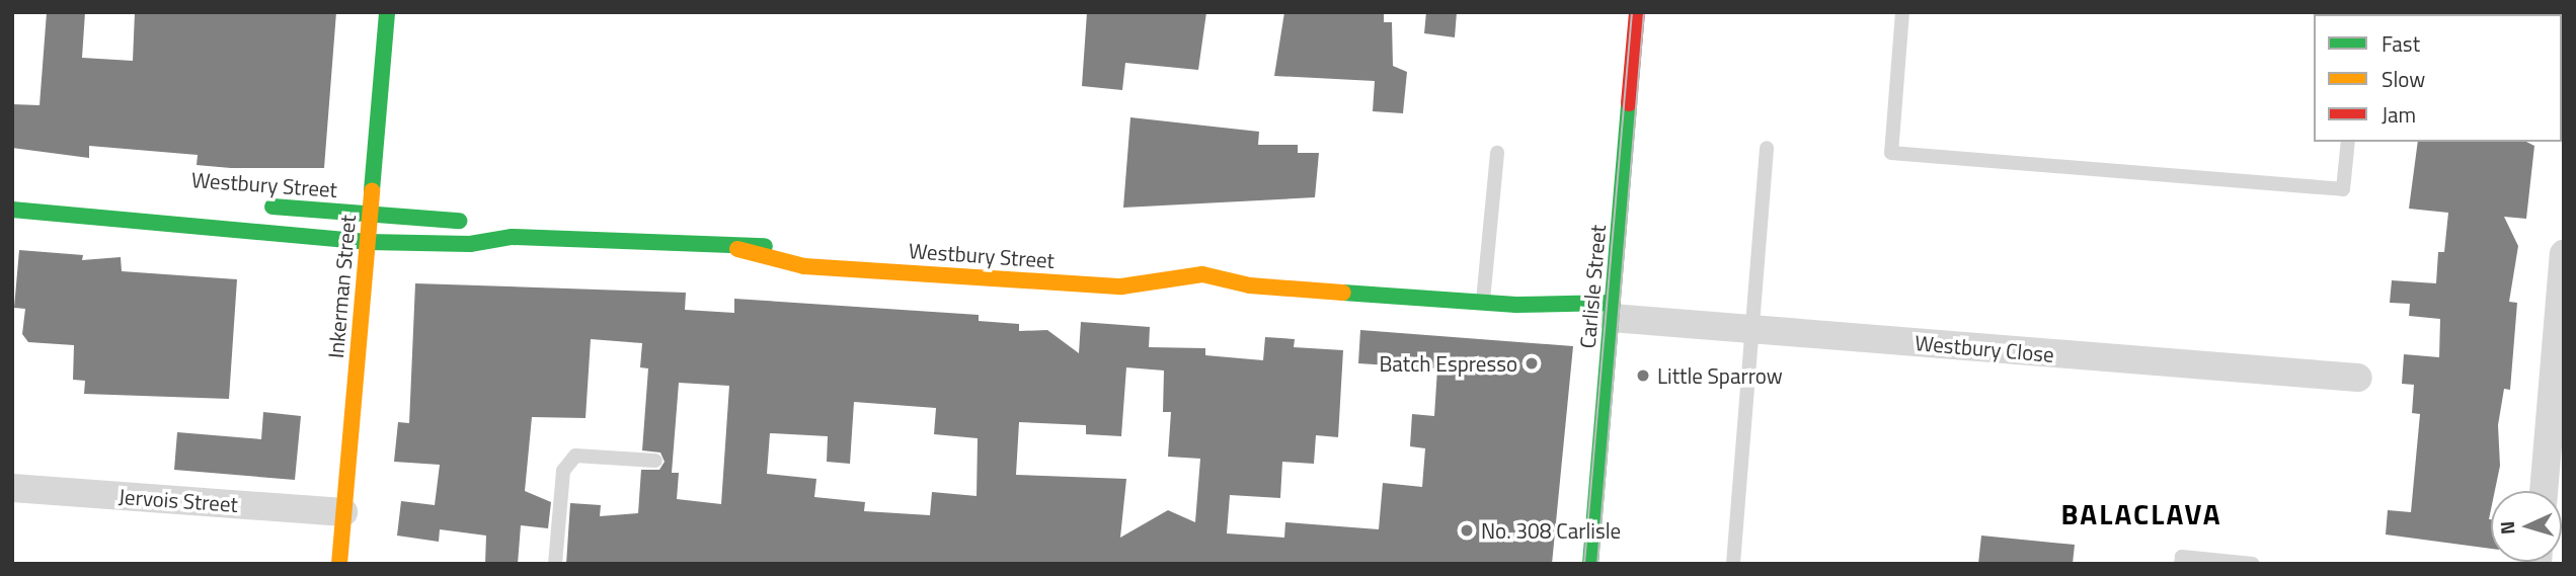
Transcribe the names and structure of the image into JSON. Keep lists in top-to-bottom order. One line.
{"streets":{"street":["Westbury Street","Inkerman Street","Carlisle Street","Westbury Close","Jervois Street"]},"crossings":[["Westbury Street","Inkerman Street"],["Westbury Street","Carlisle Street"],["Westbury Street","Westbury Close"],["Inkerman Street","Jervois Street"],["Carlisle Street","Westbury Close"]],"districts":["BALACLAVA"],"places":["Batch Espresso","Little Sparrow","No. 308 Carlisle"],"legend":["Fast","Slow","Jam"],"north":"left"}
